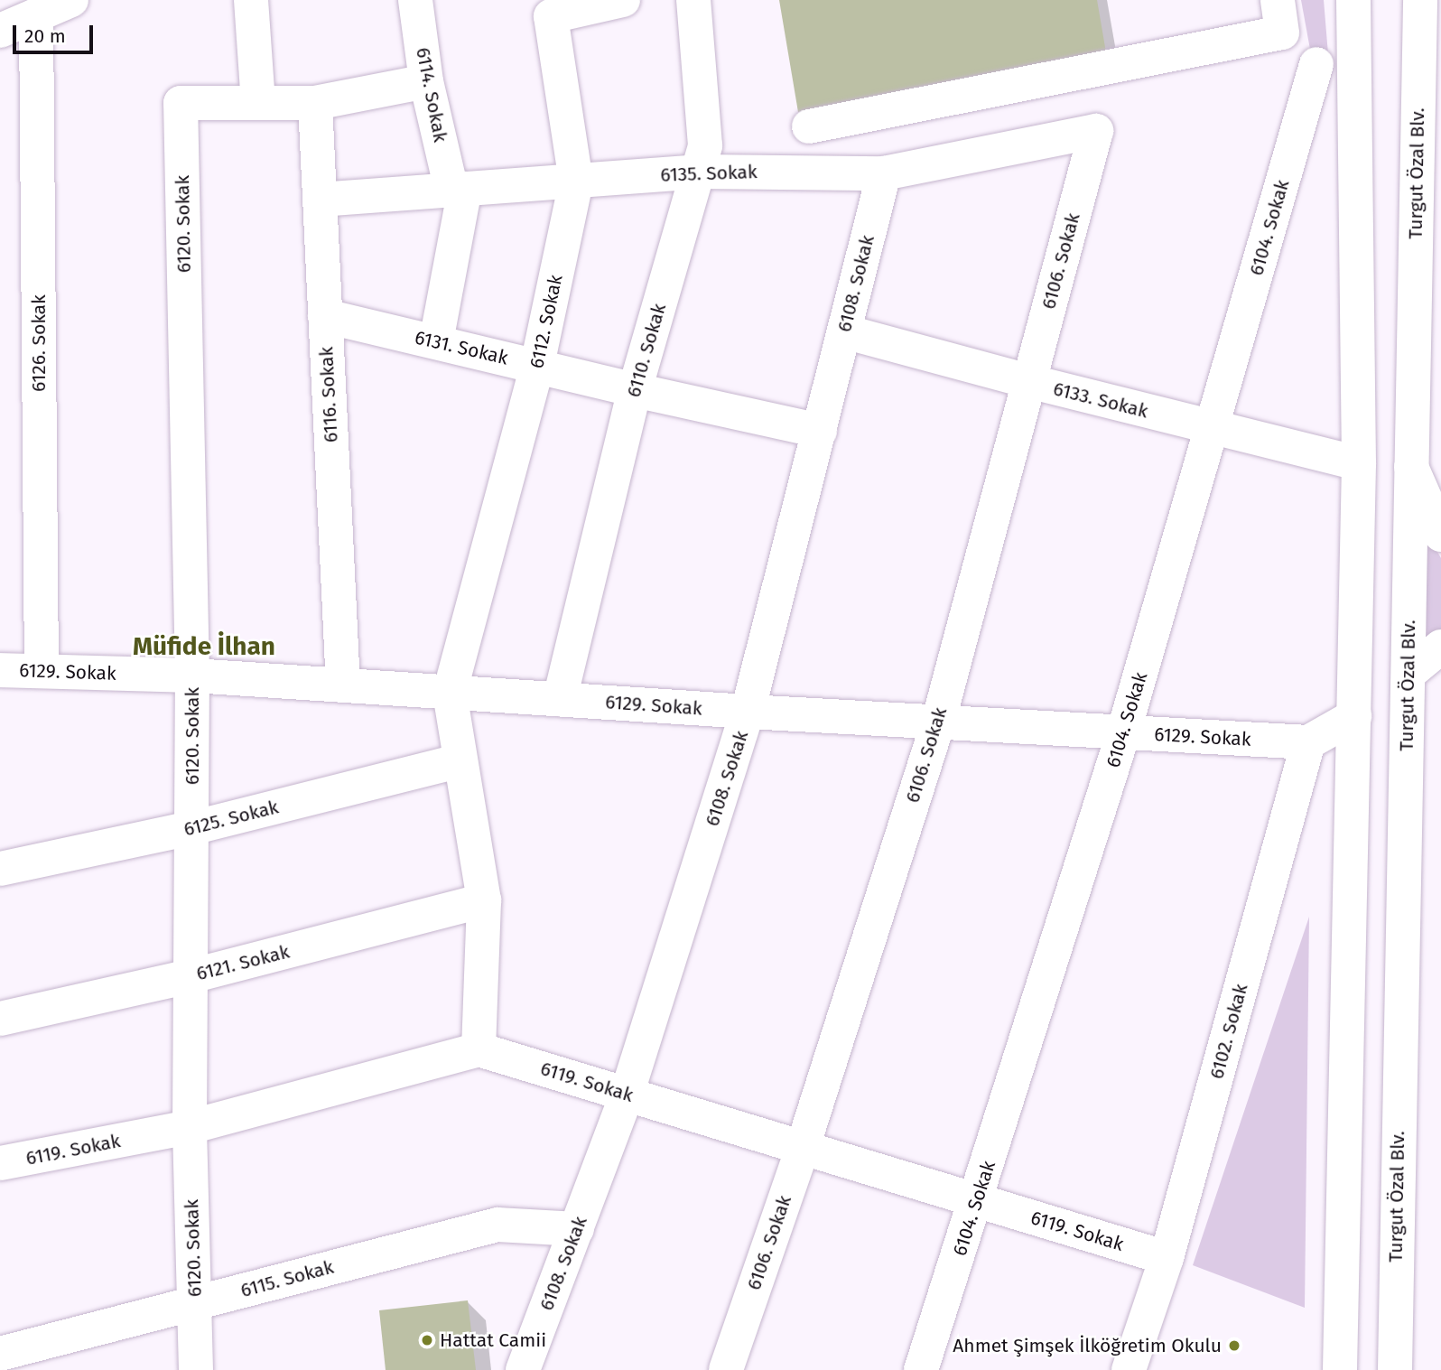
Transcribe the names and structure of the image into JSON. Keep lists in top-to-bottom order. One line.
{"streets":{"street":["6114. Sokak","6135. Sokak","Turgut Özal Blv.","6120. Sokak","6104. Sokak","6106. Sokak","6108. Sokak","6112. Sokak","6126. Sokak","6131. Sokak","6110. Sokak","6116. Sokak","6133. Sokak","6129. Sokak","6125. Sokak","6121. Sokak","6102. Sokak","6119. Sokak","6115. Sokak"]},"crossings":[["6114. Sokak","6135. Sokak"],["6135. Sokak","6106. Sokak"],["6135. Sokak","6108. Sokak"],["6135. Sokak","6112. Sokak"],["6135. Sokak","6110. Sokak"],["6135. Sokak","6116. Sokak"],["6120. Sokak","6129. Sokak"],["6120. Sokak","6125. Sokak"],["6120. Sokak","6121. Sokak"],["6120. Sokak","6119. Sokak"],["6120. Sokak","6115. Sokak"],["6104. Sokak","6133. Sokak"],["6104. Sokak","6129. Sokak"],["6104. Sokak","6119. Sokak"],["6106. Sokak","6133. Sokak"],["6106. Sokak","6129. Sokak"],["6106. Sokak","6119. Sokak"],["6108. Sokak","6131. Sokak"],["6108. Sokak","6133. Sokak"],["6108. Sokak","6129. Sokak"],["6108. Sokak","6119. Sokak"],["6108. Sokak","6115. Sokak"],["6112. Sokak","6131. Sokak"],["6112. Sokak","6129. Sokak"],["6126. Sokak","6129. Sokak"],["6131. Sokak","6110. Sokak"],["6131. Sokak","6116. Sokak"],["6110. Sokak","6129. Sokak"],["6116. Sokak","6129. Sokak"],["6129. Sokak","6102. Sokak"],["6102. Sokak","6119. Sokak"]],"districts":["Müfide İlhan"],"places":["Hattat Camii","Ahmet Şimşek İlköğretim Okulu"],"scale_bar":"20 m"}
